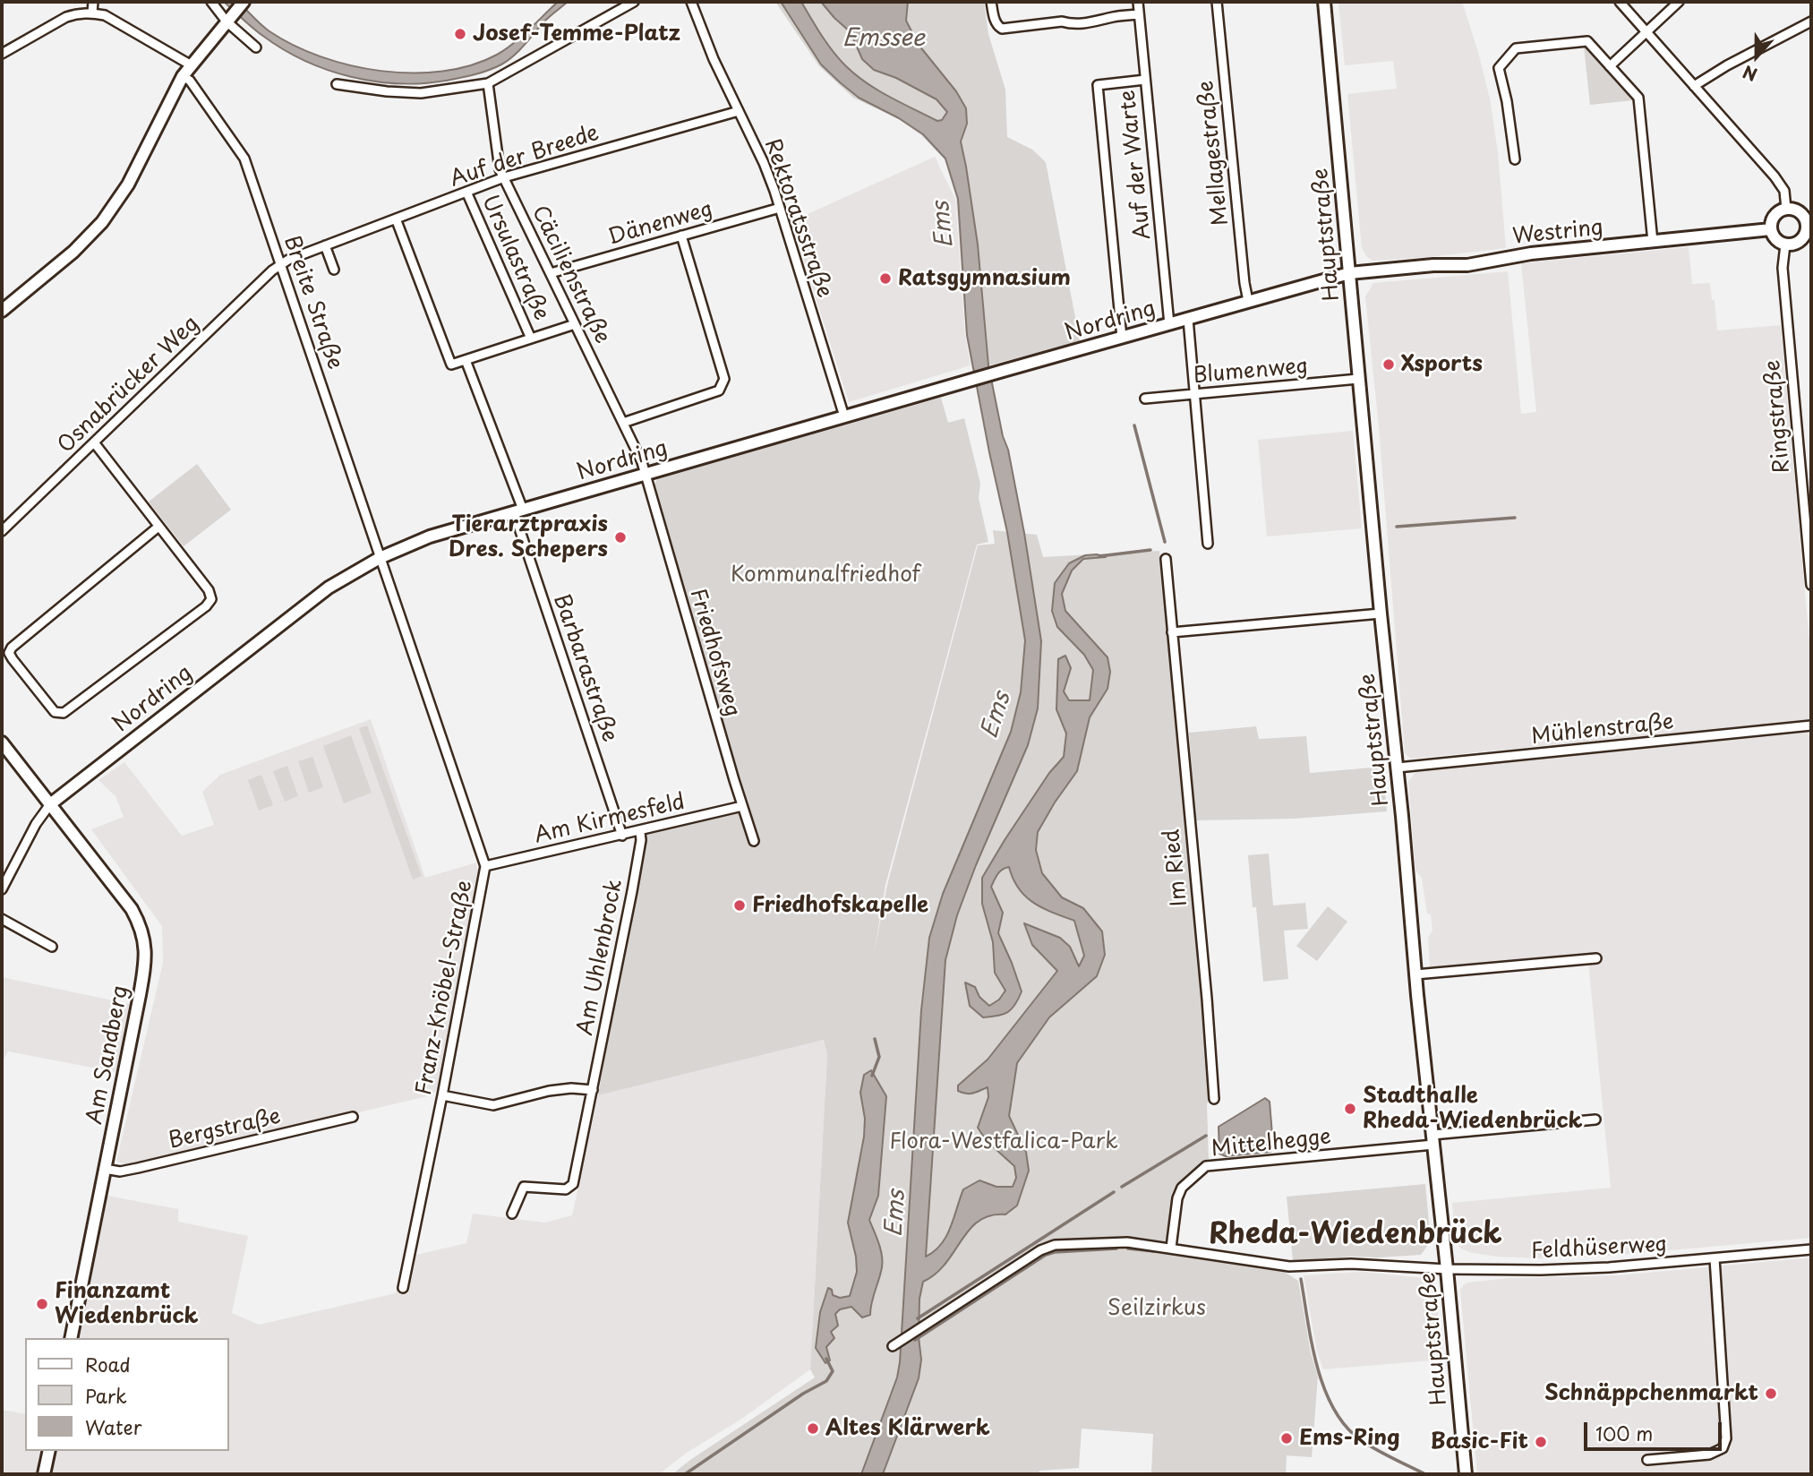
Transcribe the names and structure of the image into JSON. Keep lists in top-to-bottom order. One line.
{"streets":{"main road":["Westring","Hauptstraße","Nordring","Am Sandberg"],"street":["Mellagestraße","Auf der Breede","Auf der Warte","Rektoratsstraße","Dänenweg","Ursulastraße","Cäcilienstraße","Breite Straße","Blumenweg","Osnabrücker Weg","Ringstraße","Friedhofsweg","Barbarastraße","Mühlenstraße","Am Kirmesfeld","Im Ried","Am Uhlenbrock","Franz-Knöbel-Straße","Bergstraße","Mittelhegge","Feldhüserweg"]},"crossings":[["Mellagestraße","Nordring"],["Auf der Breede","Rektoratsstraße"],["Auf der Breede","Ursulastraße"],["Auf der Breede","Cäcilienstraße"],["Auf der Breede","Breite Straße"],["Auf der Breede","Osnabrücker Weg"],["Auf der Warte","Nordring"],["Rektoratsstraße","Dänenweg"],["Rektoratsstraße","Nordring"],["Dänenweg","Cäcilienstraße"],["Westring","Hauptstraße"],["Westring","Nordring"],["Westring","Ringstraße"],["Hauptstraße","Nordring"],["Hauptstraße","Blumenweg"],["Hauptstraße","Mühlenstraße"],["Hauptstraße","Mittelhegge"],["Hauptstraße","Feldhüserweg"],["Ursulastraße","Cäcilienstraße"],["Ursulastraße","Barbarastraße"],["Cäcilienstraße","Nordring"],["Cäcilienstraße","Friedhofsweg"],["Breite Straße","Nordring"],["Breite Straße","Osnabrücker Weg"],["Breite Straße","Franz-Knöbel-Straße"],["Nordring","Friedhofsweg"],["Nordring","Barbarastraße"],["Nordring","Franz-Knöbel-Straße"],["Nordring","Am Sandberg"],["Friedhofsweg","Am Kirmesfeld"],["Barbarastraße","Am Kirmesfeld"],["Am Kirmesfeld","Am Uhlenbrock"],["Am Kirmesfeld","Franz-Knöbel-Straße"],["Am Sandberg","Bergstraße"]],"districts":["Rheda-Wiedenbrück"],"water":["Emssee","Ems"],"parks":["Kommunalfriedhof","Flora-Westfalica-Park","Seilzirkus"],"places":["Josef-Temme-Platz","Ratsgymnasium","Xsports","Tierarztpraxis Dres. Schepers","Friedhofskapelle","Stadthalle Rheda-Wiedenbrück","Finanzamt Wiedenbrück","Schnäppchenmarkt","Altes Klärwerk","Ems-Ring","Basic-Fit"],"legend":["Road","Park","Water"],"scale_bar":"100 m","north":"bottom"}
